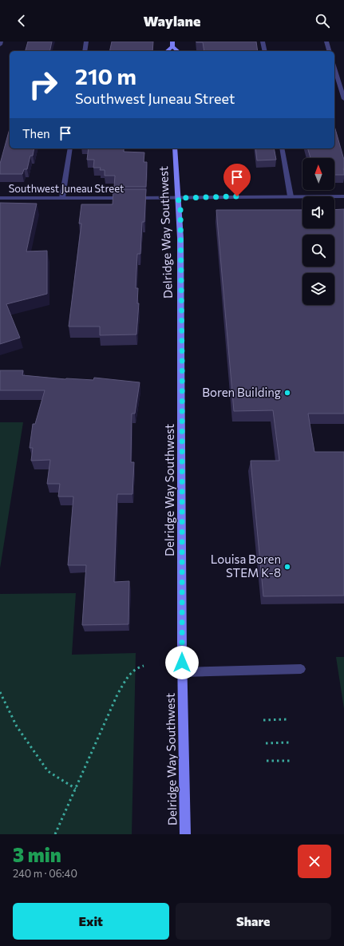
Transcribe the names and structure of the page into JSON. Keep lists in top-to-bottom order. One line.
{"streets":{"main road":["Delridge Way Southwest"],"street":["Southwest Juneau Street"]},"crossings":[["Southwest Juneau Street","Delridge Way Southwest"]],"places":["Boren Building","Louisa Boren STEM K-8"],"north":"top","page":{"header":"Waylane","turn":["210 m","Southwest Juneau Street"],"then":"Then","heading":["3 min","240 m · 06:40"],"buttons":["Exit","Share"]}}
